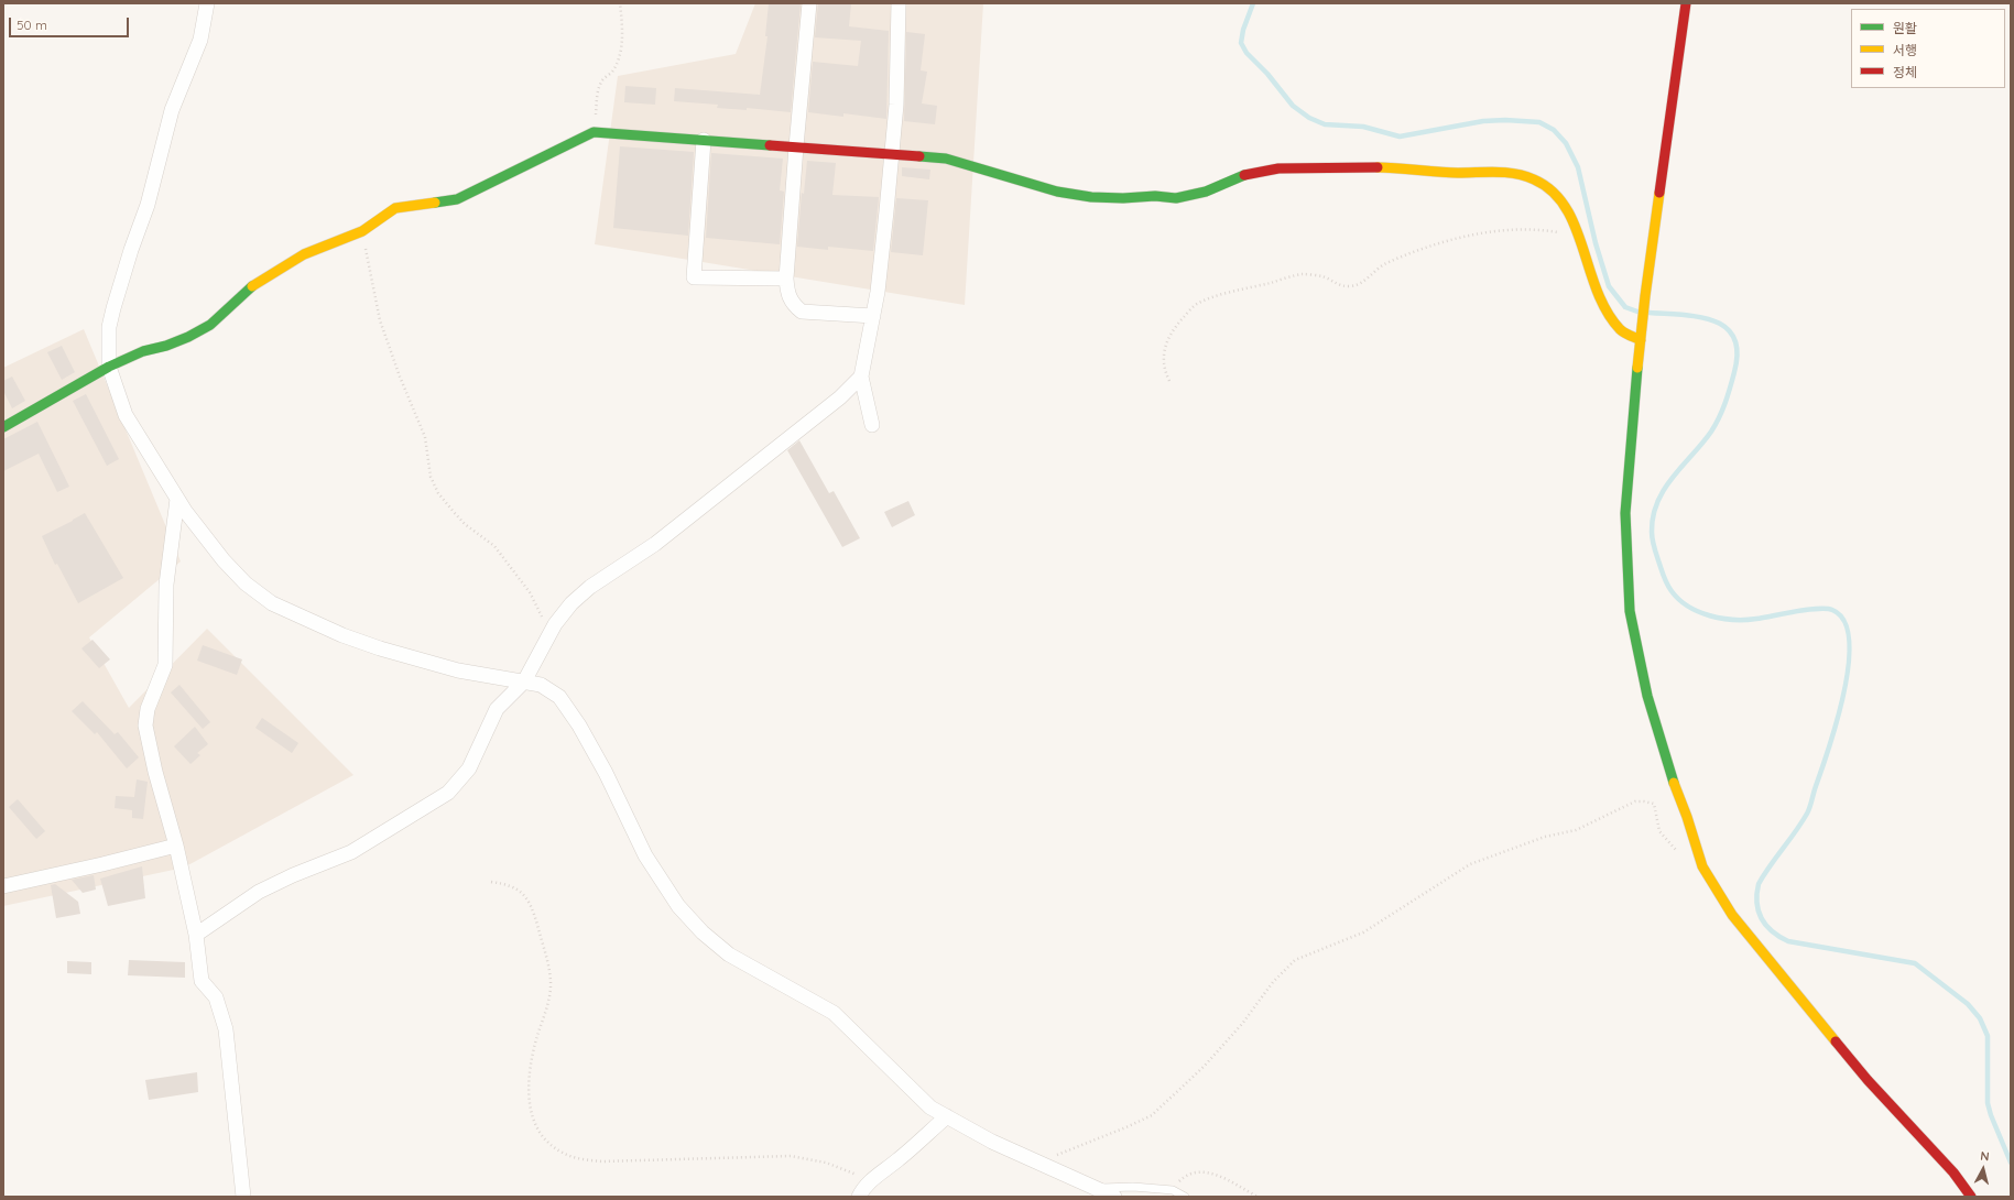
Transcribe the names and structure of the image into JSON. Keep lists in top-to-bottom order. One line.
{"legend":["원활","서행","정체"],"scale_bar":"50 m","north":"top"}
